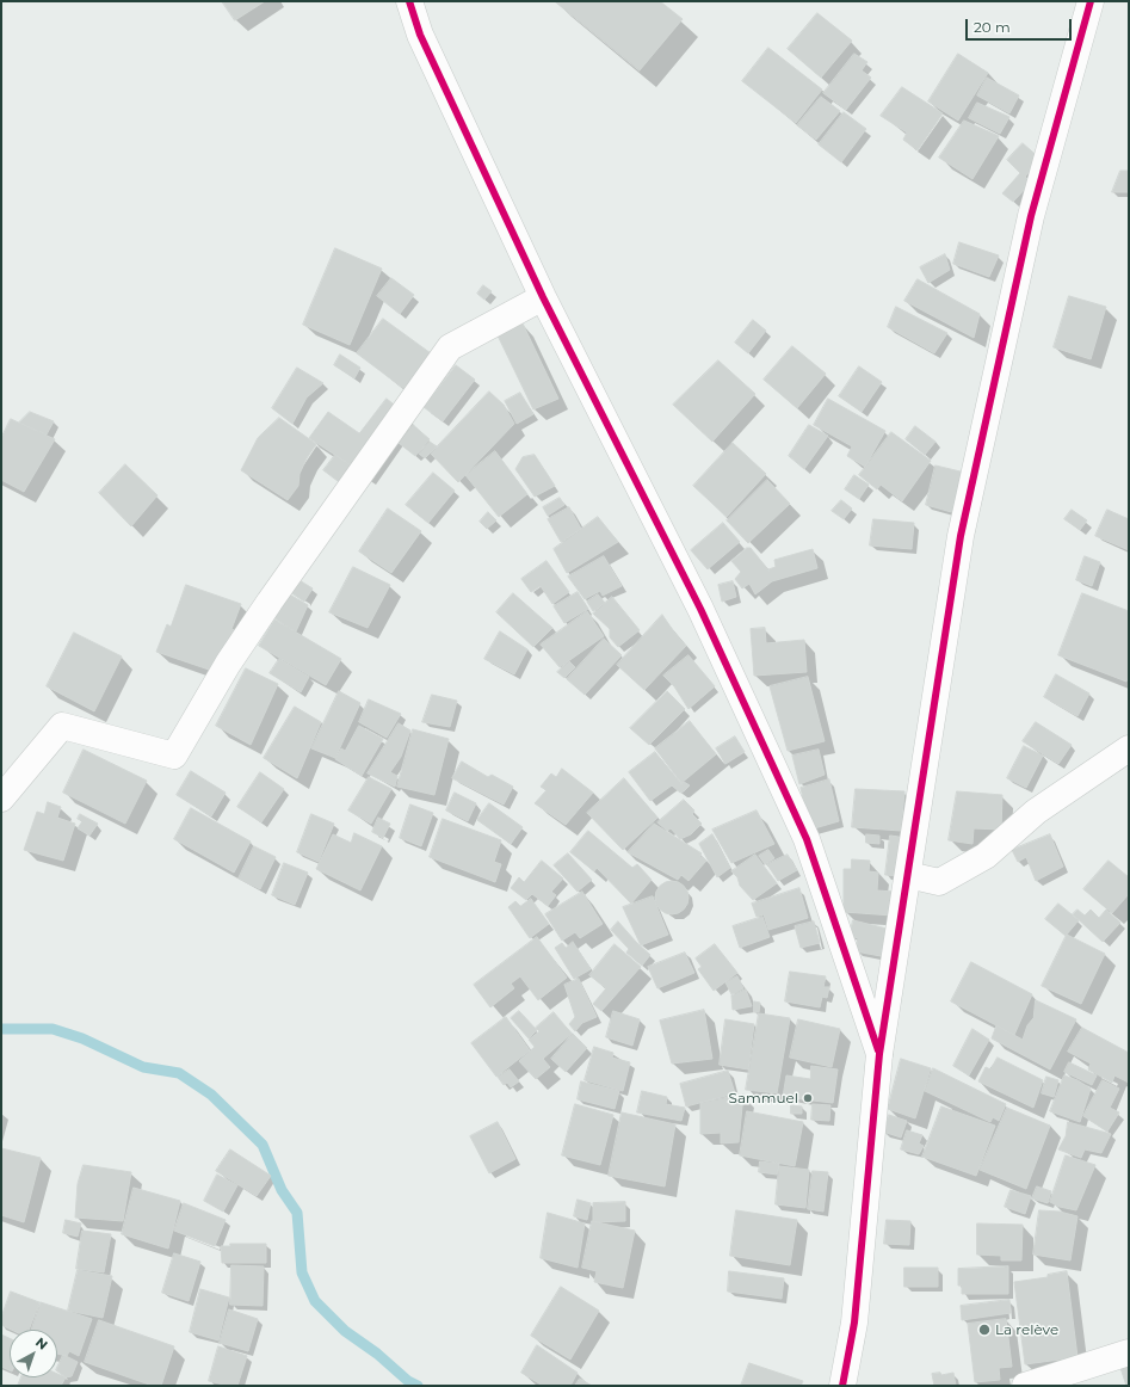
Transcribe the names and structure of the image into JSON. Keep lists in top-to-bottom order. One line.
{"places":["Sammuel","La relève"],"scale_bar":"20 m","north":"top right"}
